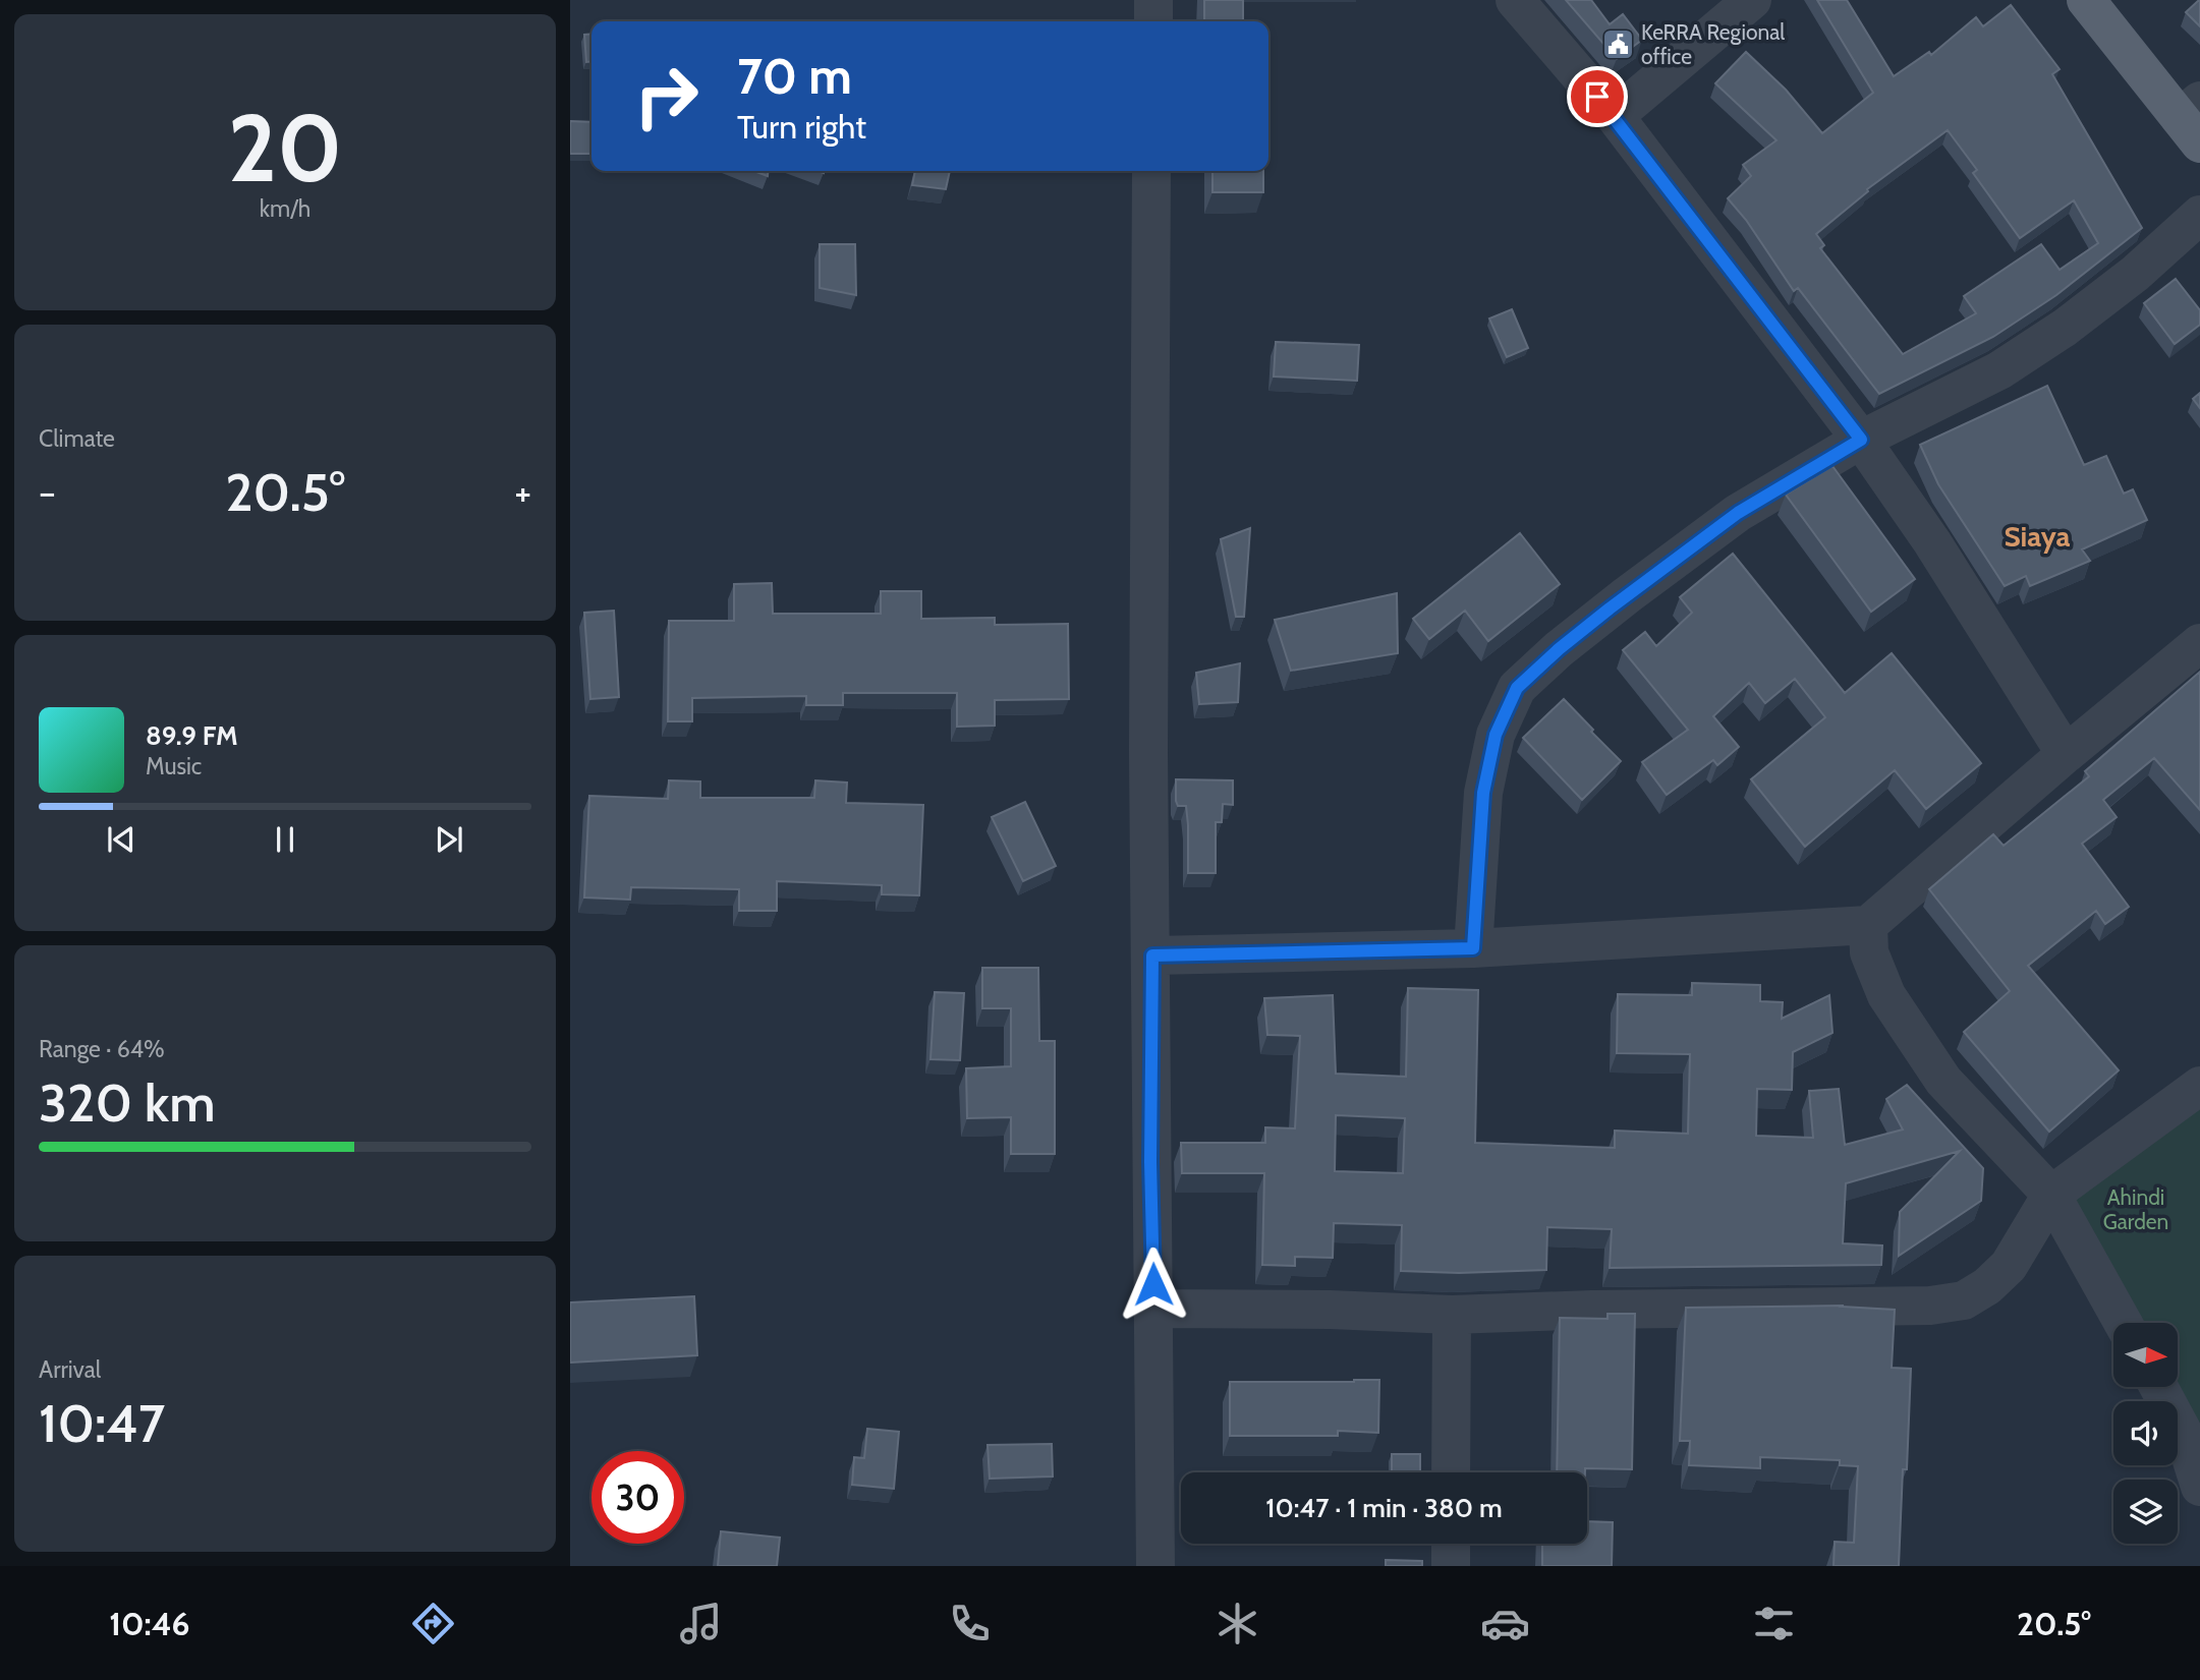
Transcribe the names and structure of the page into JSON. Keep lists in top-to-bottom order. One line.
{"districts":["Siaya"],"parks":["Ahindi Garden"],"places":{"public building":["KeRRA Regional office"]},"north":"right","page":{"tile":[["20","km/h"],"Climate",["Range · 64%","320 km"],["Arrival","10:47"]],"turn":["70 m","Turn right"],"heat":["−","20.5°","+"],"song":["89.9 FM","Music"],"limit":"30","trip":"10:47 · 1 min · 380 m","tabs":["10:46","20.5°"]}}
